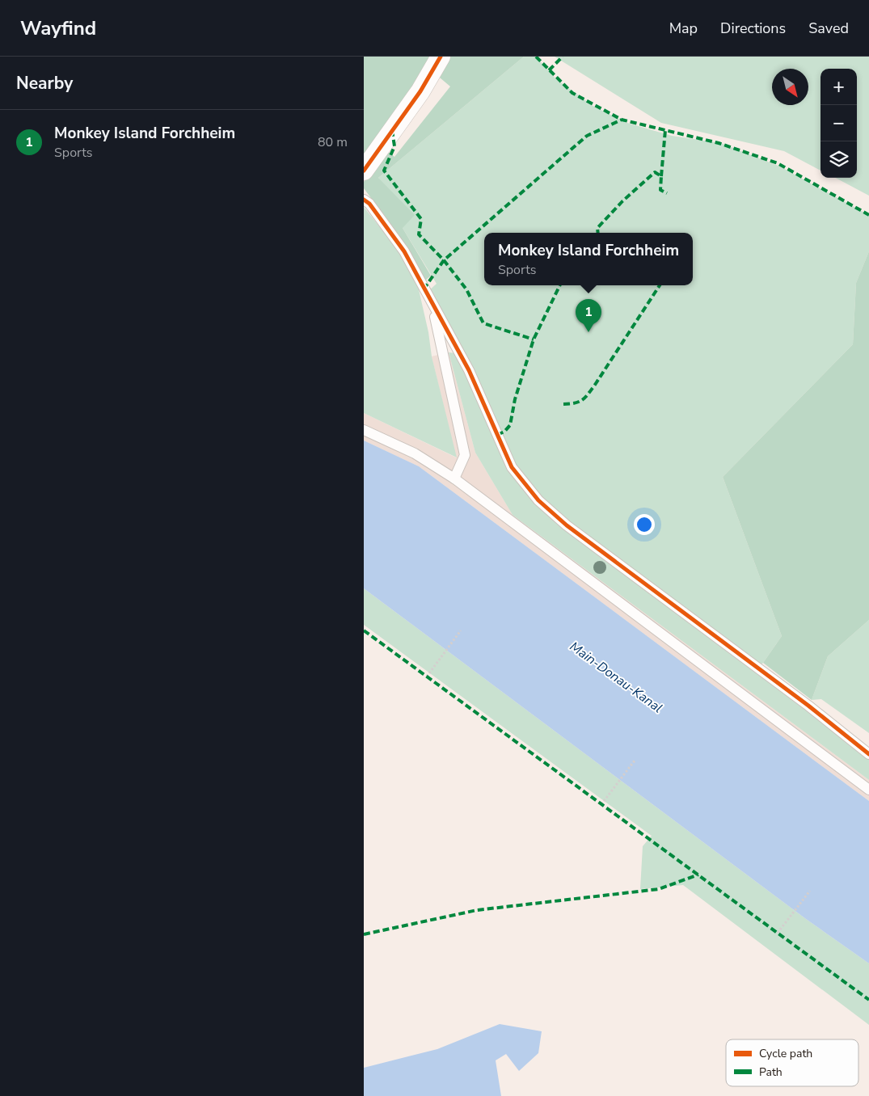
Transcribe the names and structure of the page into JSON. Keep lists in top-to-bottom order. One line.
{"water":["Main-Donau-Kanal"],"legend":["Cycle path","Path"],"north":"bottom right","page":{"header":"Wayfind","nav":["Map","Directions","Saved"],"heading":"Nearby","map_buttons":["+","−"],"list":[{"mark":"1","name":"Monkey Island Forchheim","note":"Sports","value":"80 m"}],"popup":["Monkey Island Forchheim","Sports"],"pins":"1"}}
